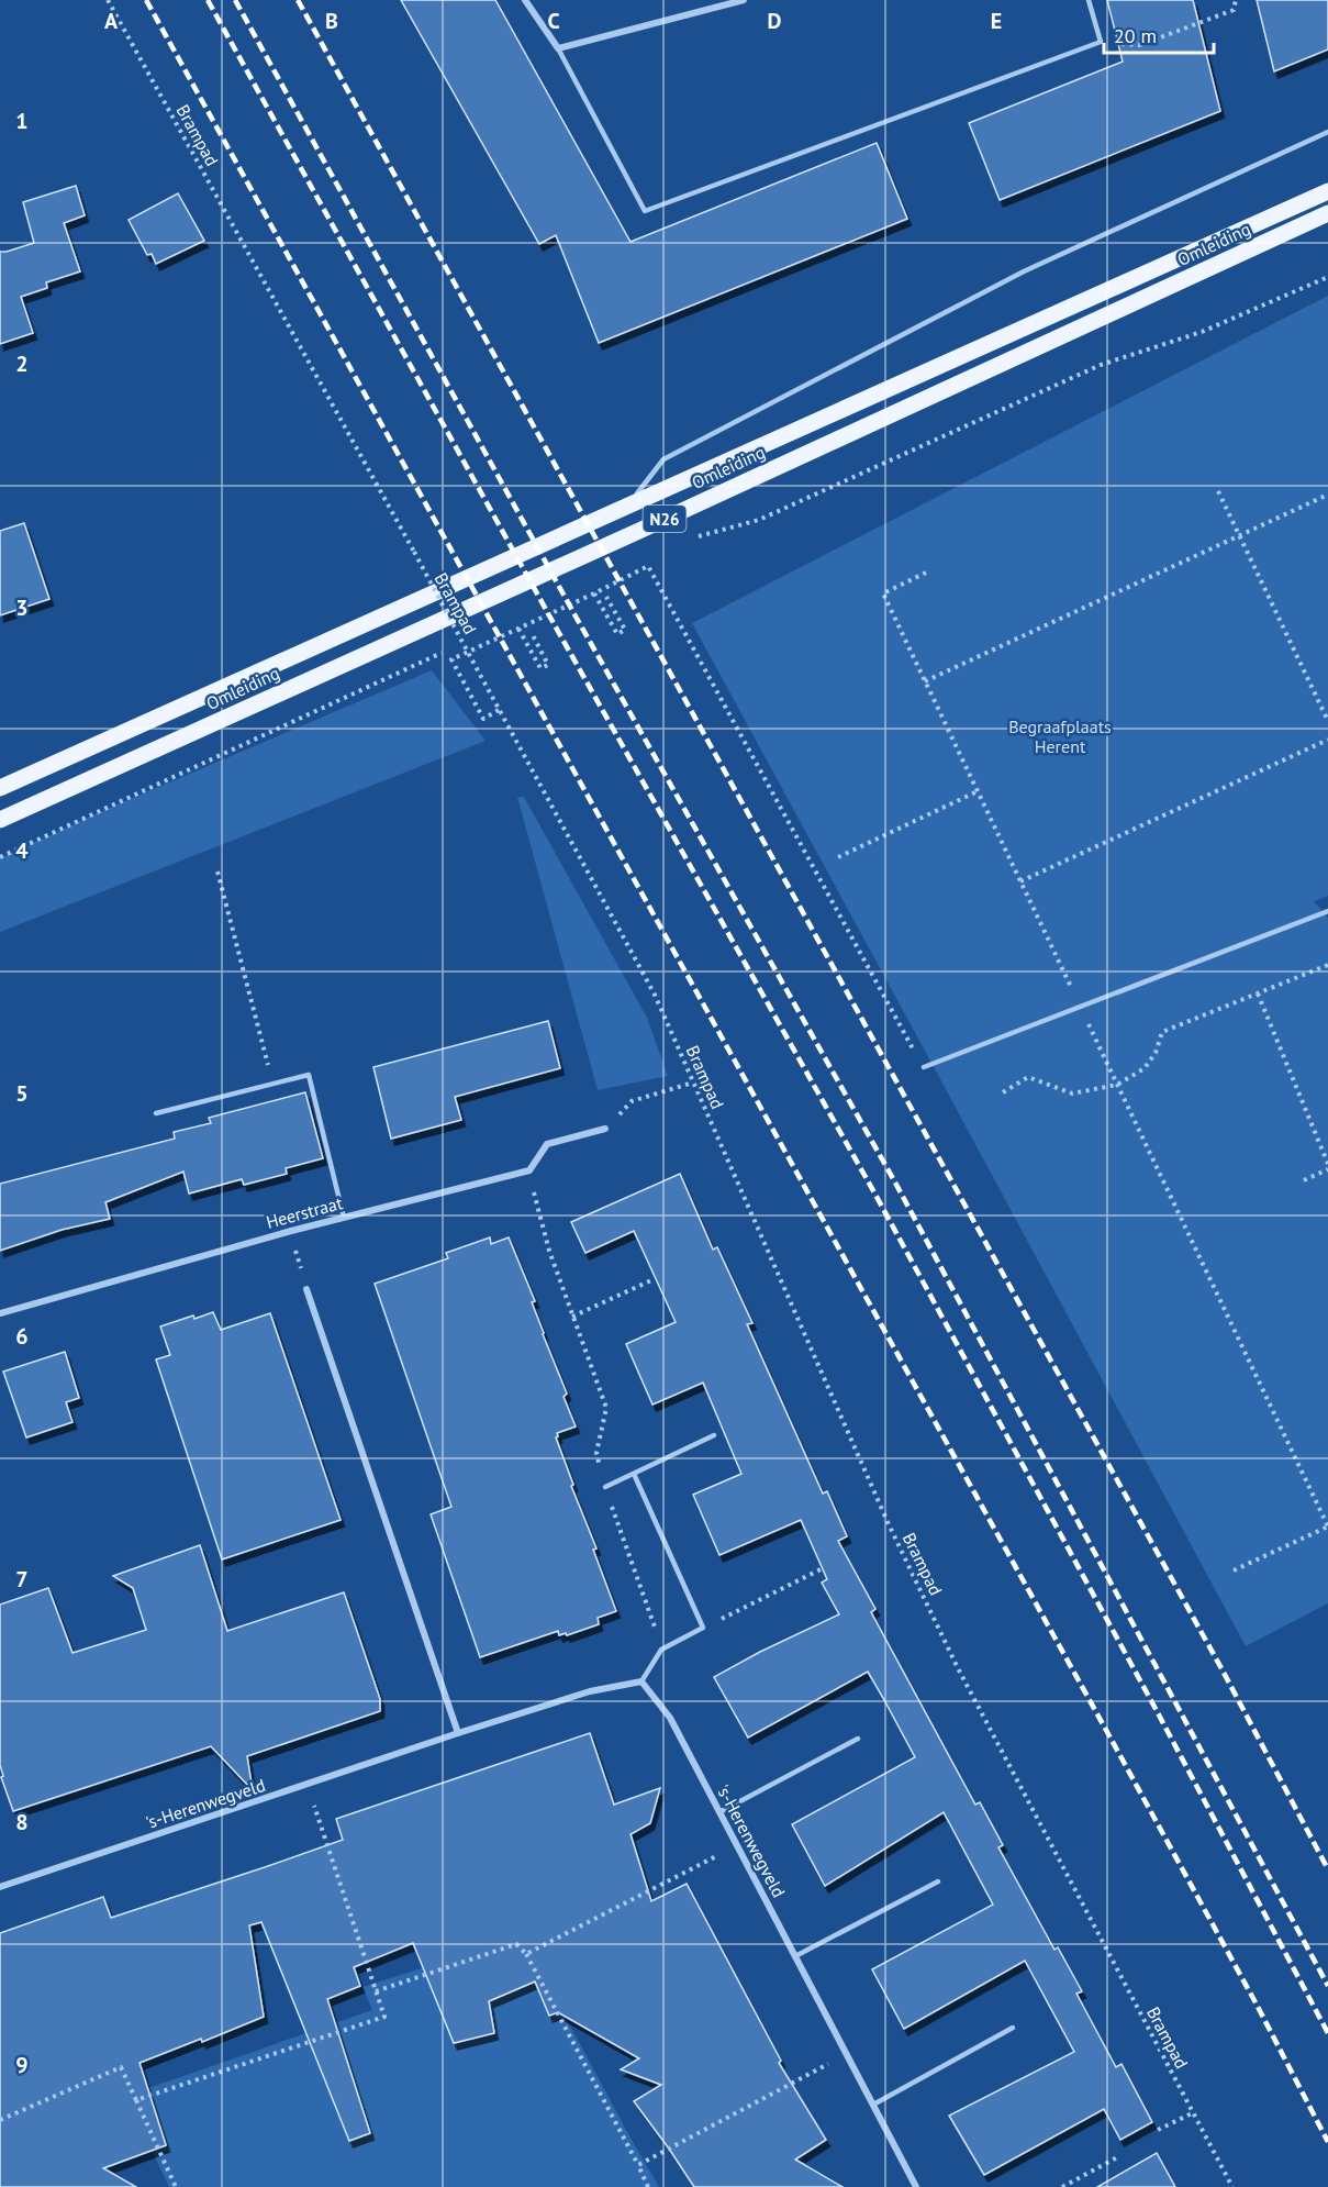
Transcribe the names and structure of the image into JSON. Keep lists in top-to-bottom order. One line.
{"streets":{"main road":["Omleiding","N26"],"street":["Heerstraat","'s-Herenwegveld"],"path":["Brampad"]},"parks":["Begraafplaats Herent"],"scale_bar":"20 m","grid":{"columns":["A","B","C","D","E"],"rows":["1","2","3","4","5","6","7","8","9"]}}
